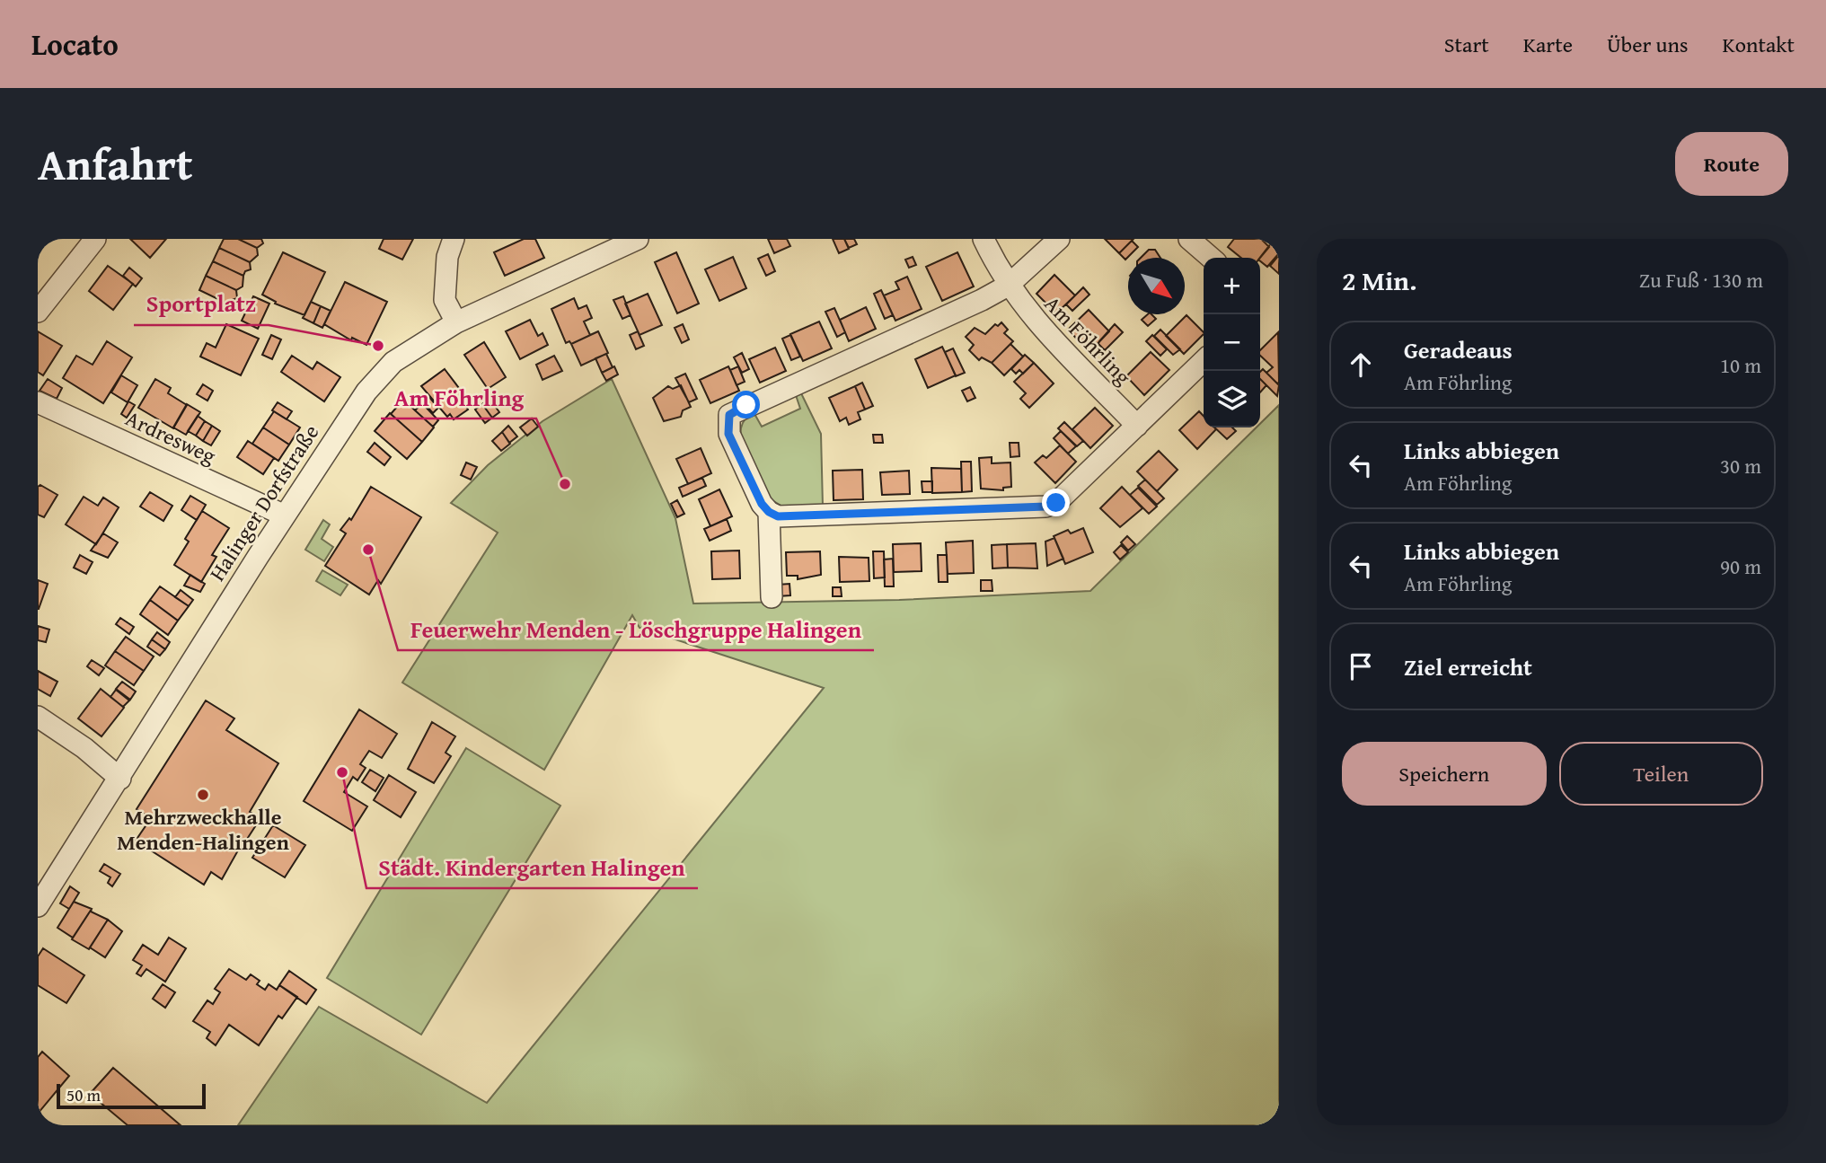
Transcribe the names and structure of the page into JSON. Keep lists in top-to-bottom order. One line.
{"streets":{"street":["Am Föhrling","Ardresweg","Halinger Dorfstraße"]},"crossings":[["Ardresweg","Halinger Dorfstraße"]],"places":["Sportplatz","Am Föhrling","Feuerwehr Menden - Löschgruppe Halingen","Städt. Kindergarten Halingen","Mehrzweckhalle Menden-Halingen"],"scale_bar":"50 m","north":"bottom right","page":{"header":"Locato","nav":["Start","Karte","Über uns","Kontakt"],"title":"Anfahrt","buttons":["Route",["Speichern","Teilen"]],"heading":["2 Min.","Zu Fuß · 130 m"],"map_buttons":["+","−"],"list":[["Geradeaus","Am Föhrling","10 m"],["Links abbiegen","Am Föhrling","30 m"],["Links abbiegen","Am Föhrling","90 m"],"Ziel erreicht"],"scale":"50 m"}}
